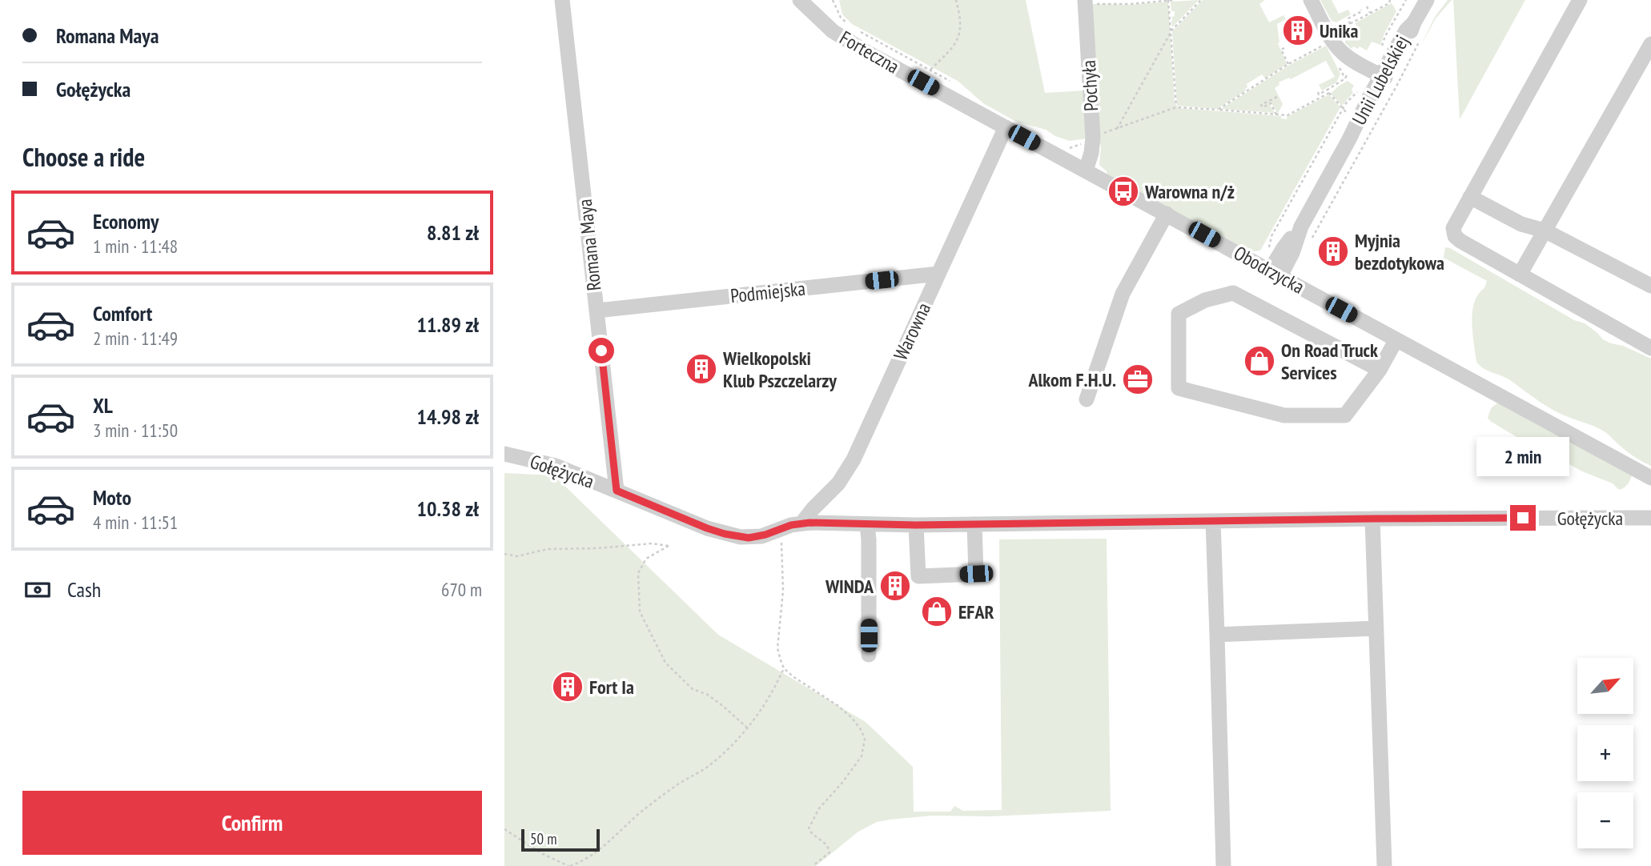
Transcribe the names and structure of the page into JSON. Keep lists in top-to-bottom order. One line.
{"streets":{"street":["Forteczna","Unii Lubelskiej","Pochyła","Romana Maya","Obodrzycka","Podmiejska","Warowna","Gołężycka"]},"crossings":[["Forteczna","Obodrzycka"],["Forteczna","Warowna"],["Unii Lubelskiej","Obodrzycka"],["Pochyła","Obodrzycka"],["Romana Maya","Podmiejska"],["Romana Maya","Gołężycka"],["Obodrzycka","Warowna"],["Podmiejska","Warowna"],["Warowna","Gołężycka"]],"places":{"building":["Unika","Myjnia bezdotykowa","Wielkopolski Klub Pszczelarzy","WINDA","Fort Ia"],"bus stop":["Warowna n/ż"],"shop":["On Road Truck Services","EFAR"],"office":["Alkom F.H.U."]},"scale_bar":"50 m","north":"top right","page":{"banner":["Romana Maya","Gołężycka"],"heading":"Choose a ride","list":[{"name":"Economy","note":"1 min · 11:48","value":"8.81 zł"},{"name":"Comfort","note":"2 min · 11:49","value":"11.89 zł"},{"name":"XL","note":"3 min · 11:50","value":"14.98 zł"},{"name":"Moto","note":"4 min · 11:51","value":"10.38 zł"}],"bubble":"2 min","pay":["Cash","670 m"],"map_buttons":["+","−"],"buttons":"Confirm","scale":"50 m"}}
